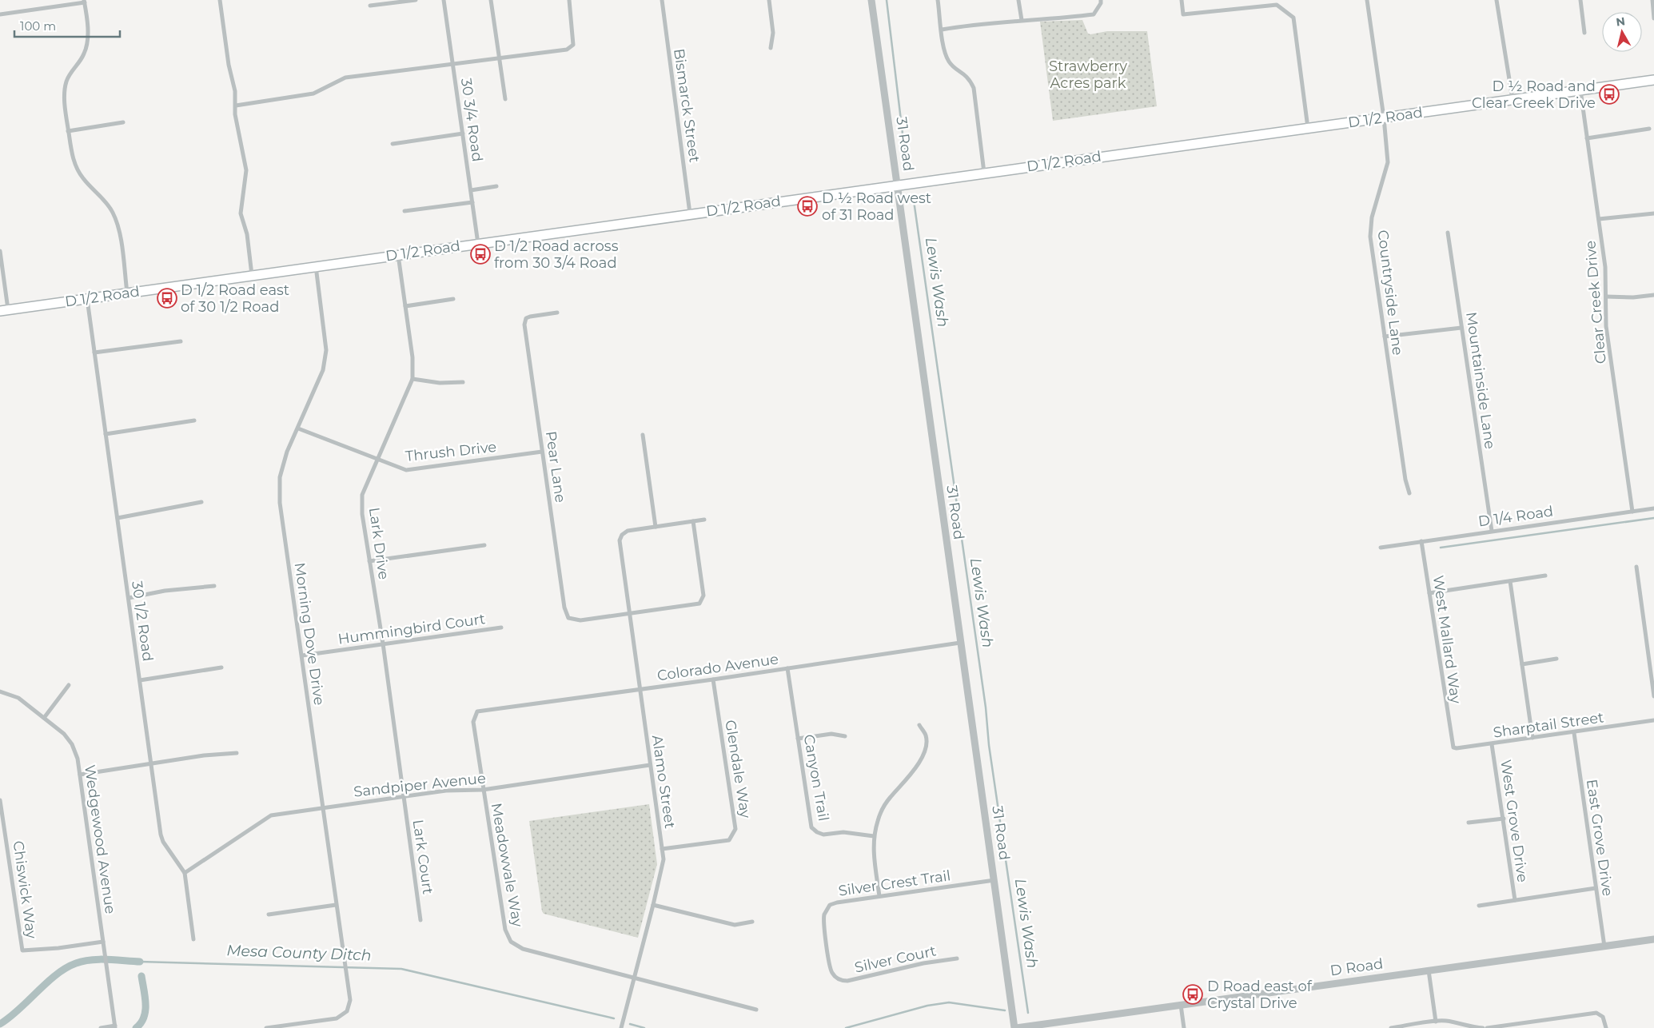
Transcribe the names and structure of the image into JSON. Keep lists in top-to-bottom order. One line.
{"streets":{"main road":["D 1/2 Road"],"street":["Bismarck Street","30 3/4 Road","31 Road","Countryside Lane","Clear Creek Drive","Mountainside Lane","Thrush Drive","Pear Lane","D 1/4 Road","Lark Drive","30 1/2 Road","Hummingbird Court","Morning Dove Drive","West Mallard Way","Colorado Avenue","Sharptail Street","Glendale Way","Canyon Trail","Alamo Street","Sandpiper Avenue","West Grove Drive","East Grove Drive","Wedgewood Avenue","Lark Court","Meadowvale Way","Silver Crest Trail","Chiswick Way","Silver Court","D Road"]},"crossings":[["Bismarck Street","D 1/2 Road"],["D 1/2 Road","30 3/4 Road"],["D 1/2 Road","31 Road"],["D 1/2 Road","Countryside Lane"],["D 1/2 Road","Clear Creek Drive"],["D 1/2 Road","Lark Drive"],["D 1/2 Road","30 1/2 Road"],["D 1/2 Road","Morning Dove Drive"],["31 Road","Colorado Avenue"],["31 Road","Silver Crest Trail"],["31 Road","D Road"],["Clear Creek Drive","D 1/4 Road"],["Mountainside Lane","D 1/4 Road"],["Thrush Drive","Pear Lane"],["Thrush Drive","Lark Drive"],["Thrush Drive","Morning Dove Drive"],["Pear Lane","Alamo Street"],["D 1/4 Road","West Mallard Way"],["Lark Drive","Hummingbird Court"],["Lark Drive","Sandpiper Avenue"],["Lark Drive","Lark Court"],["30 1/2 Road","Sandpiper Avenue"],["Hummingbird Court","Morning Dove Drive"],["Morning Dove Drive","Sandpiper Avenue"],["West Mallard Way","Sharptail Street"],["Colorado Avenue","Glendale Way"],["Colorado Avenue","Canyon Trail"],["Colorado Avenue","Alamo Street"],["Colorado Avenue","Meadowvale Way"],["Sharptail Street","West Grove Drive"],["Sharptail Street","East Grove Drive"],["Glendale Way","Alamo Street"],["Alamo Street","Sandpiper Avenue"],["Alamo Street","Meadowvale Way"],["Sandpiper Avenue","Lark Court"],["Sandpiper Avenue","Meadowvale Way"],["East Grove Drive","D Road"],["Wedgewood Avenue","Chiswick Way"],["Silver Crest Trail","Silver Court"]],"water":["Lewis Wash","Mesa County Ditch"],"parks":["Strawberry Acres park"],"places":{"bus stop":["D ½ Road and Clear Creek Drive","D ½ Road west of 31 Road","D 1/2 Road across from 30 3/4 Road","D 1/2 Road east of 30 1/2 Road","D Road east of Crystal Drive"]},"scale_bar":"100 m","north":"top"}
